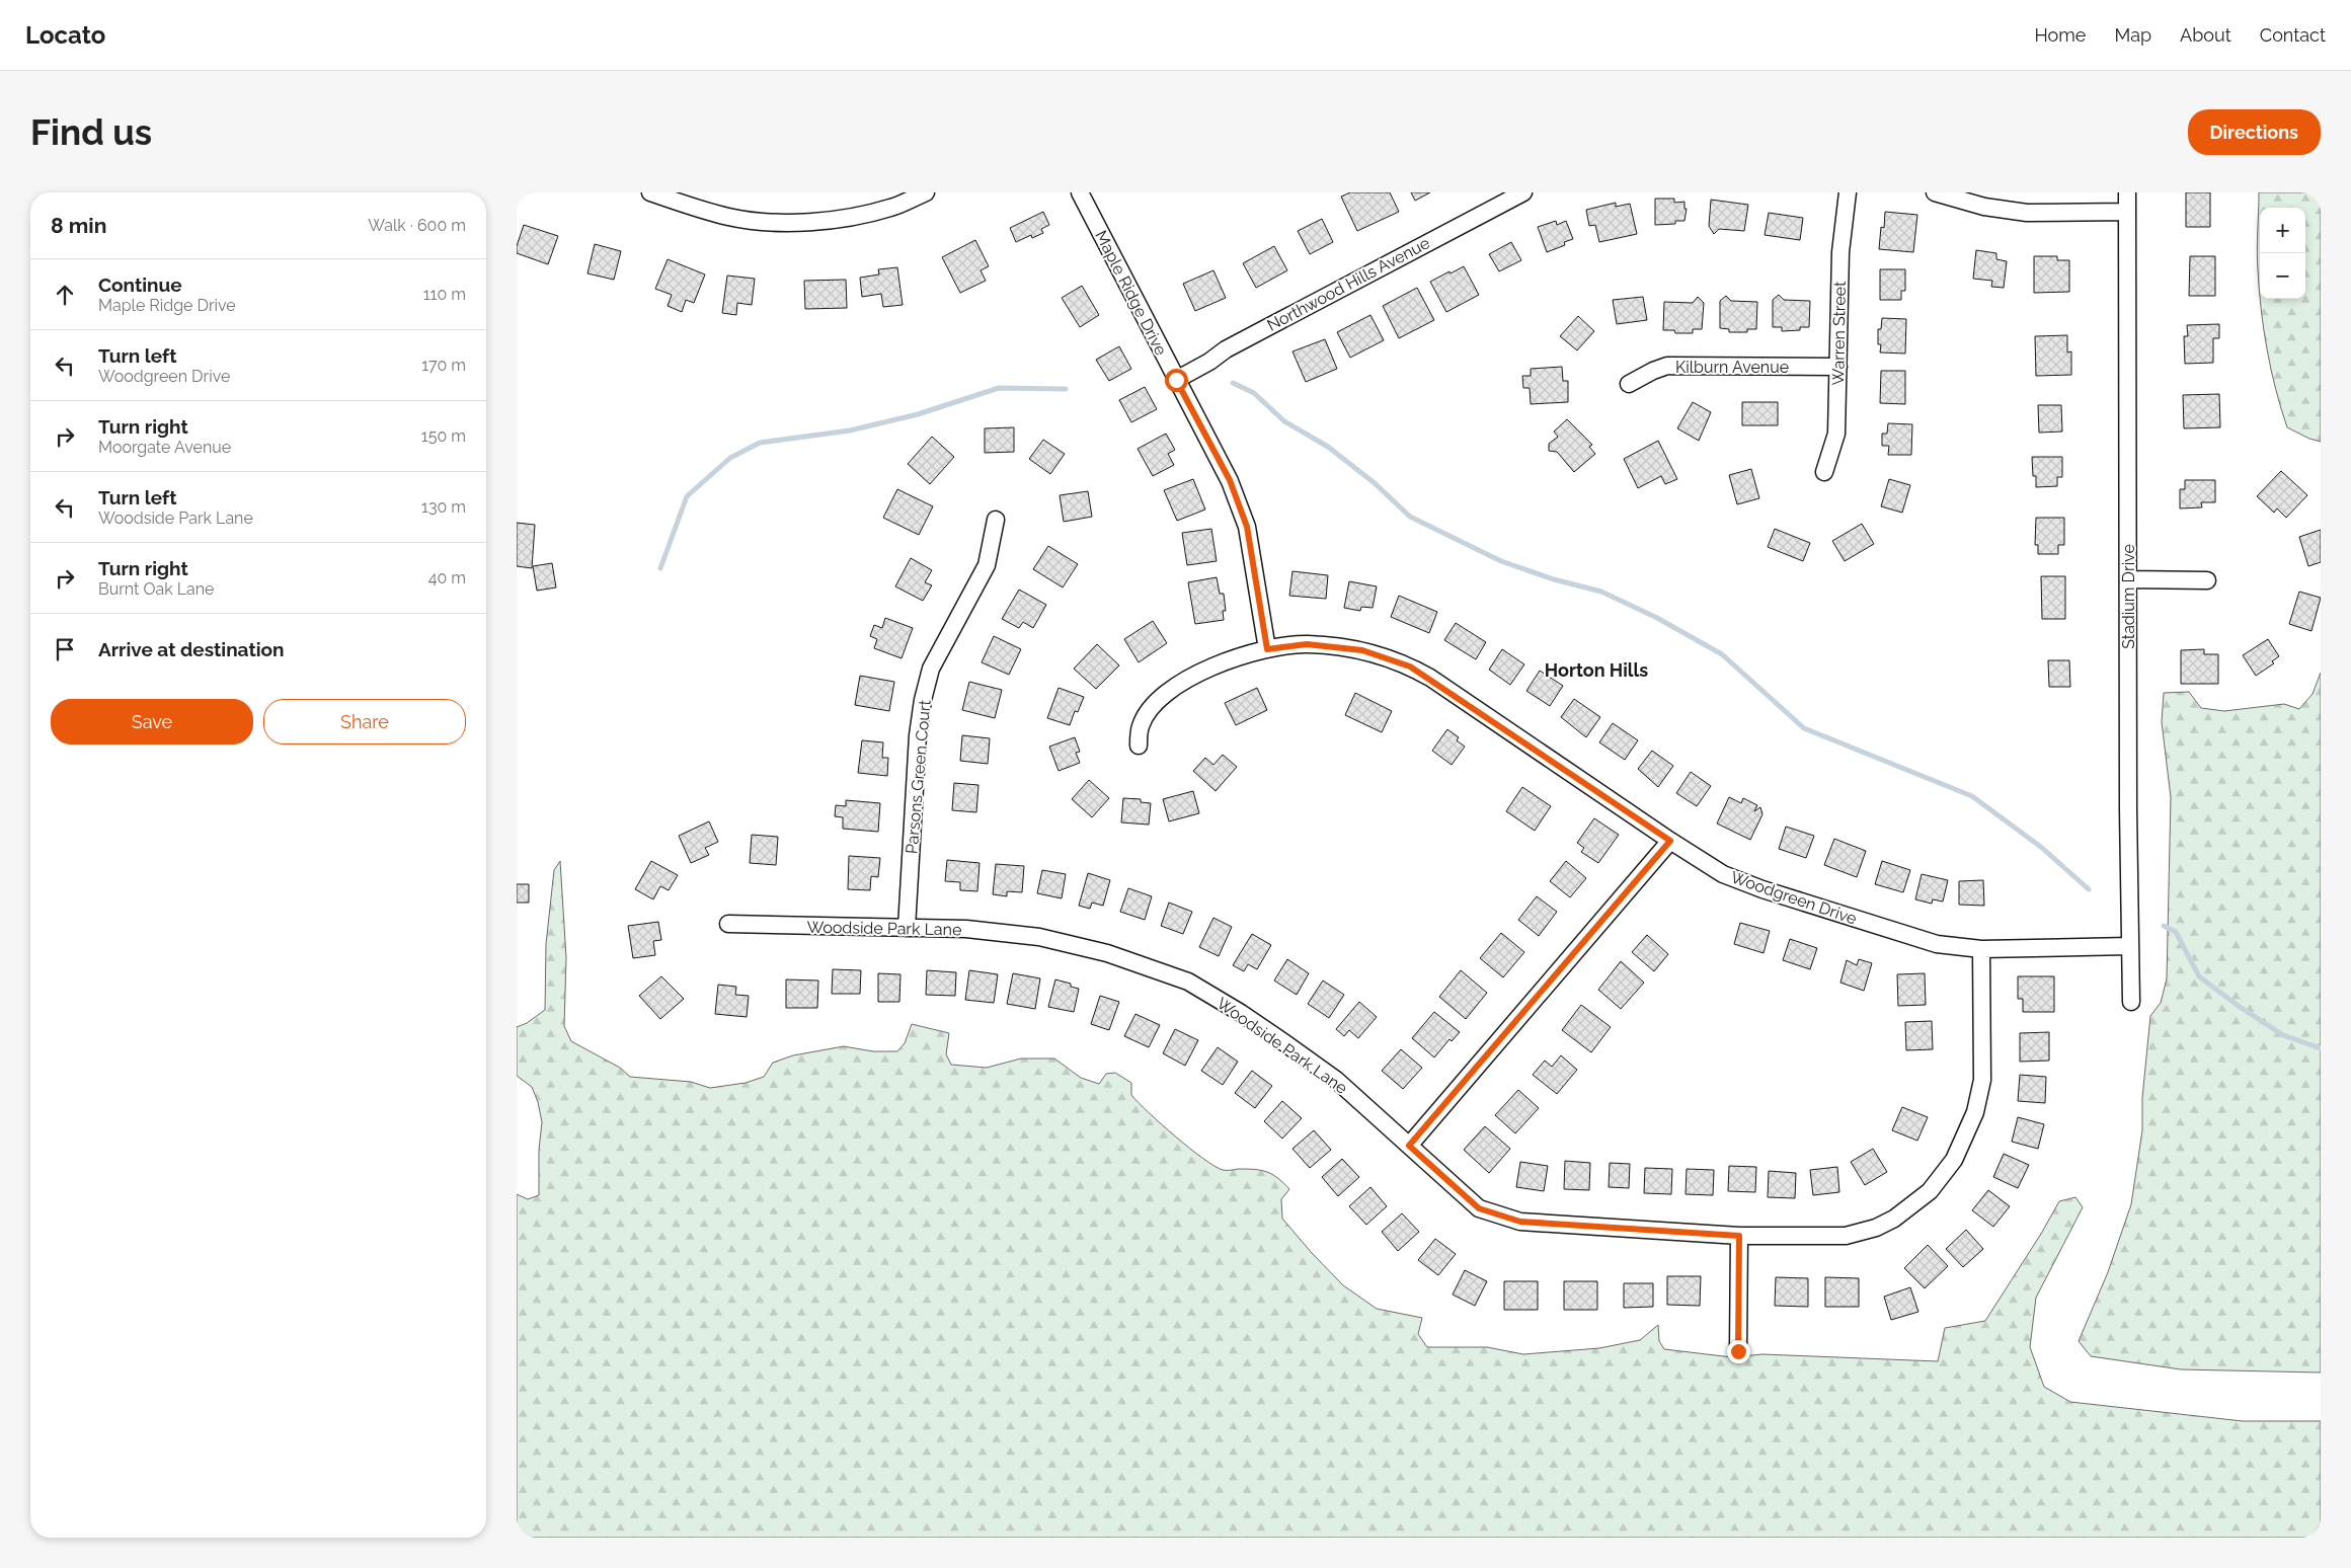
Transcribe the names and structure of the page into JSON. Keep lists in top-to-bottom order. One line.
{"streets":{"street":["Northwood Hills Avenue","Maple Ridge Drive","Warren Street","Kilburn Avenue","Stadium Drive","Parsons Green Court","Woodgreen Drive","Woodside Park Lane"]},"crossings":[["Northwood Hills Avenue","Maple Ridge Drive"],["Maple Ridge Drive","Woodgreen Drive"],["Warren Street","Kilburn Avenue"],["Stadium Drive","Woodgreen Drive"],["Parsons Green Court","Woodside Park Lane"],["Woodgreen Drive","Woodside Park Lane"]],"districts":["Horton Hills"],"page":{"header":"Locato","nav":["Home","Map","About","Contact"],"buttons":["Directions",["Save","Share"]],"title":"Find us","heading":["8 min","Walk · 600 m"],"map_buttons":["+","−"],"list":[["Continue","Maple Ridge Drive","110 m"],["Turn left","Woodgreen Drive","170 m"],["Turn right","Moorgate Avenue","150 m"],["Turn left","Woodside Park Lane","130 m"],["Turn right","Burnt Oak Lane","40 m"],"Arrive at destination"]}}
